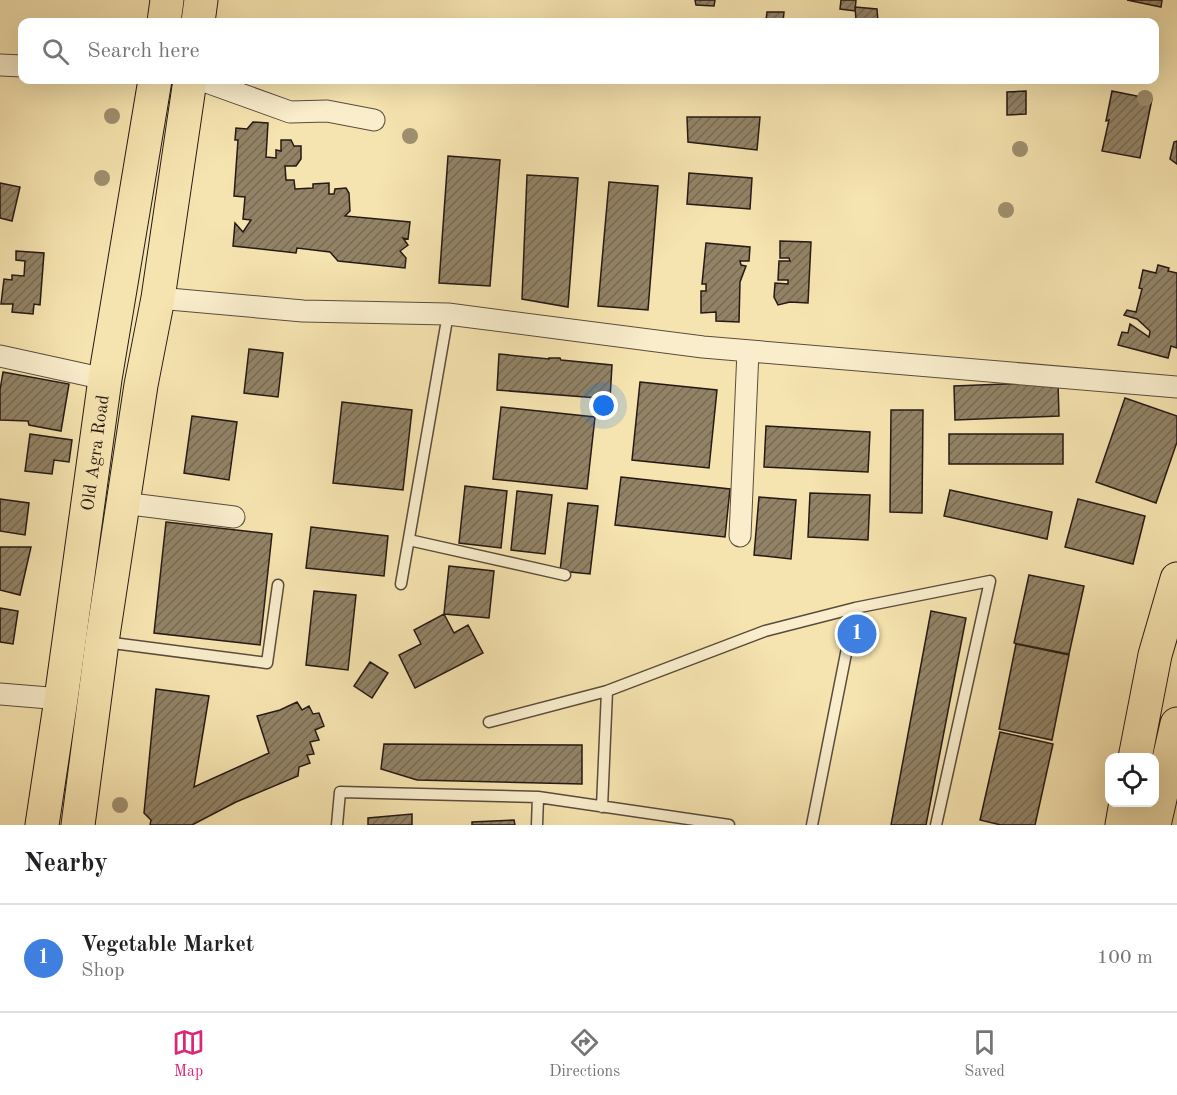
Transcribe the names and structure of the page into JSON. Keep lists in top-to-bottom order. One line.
{"streets":{"main road":["Old Agra Road"]},"page":{"search":"Search here","pins":"1","heading":"Nearby","list":[{"mark":"1","name":"Vegetable Market","note":"Shop","value":"100 m"}],"nav":["Map","Directions","Saved"]}}
